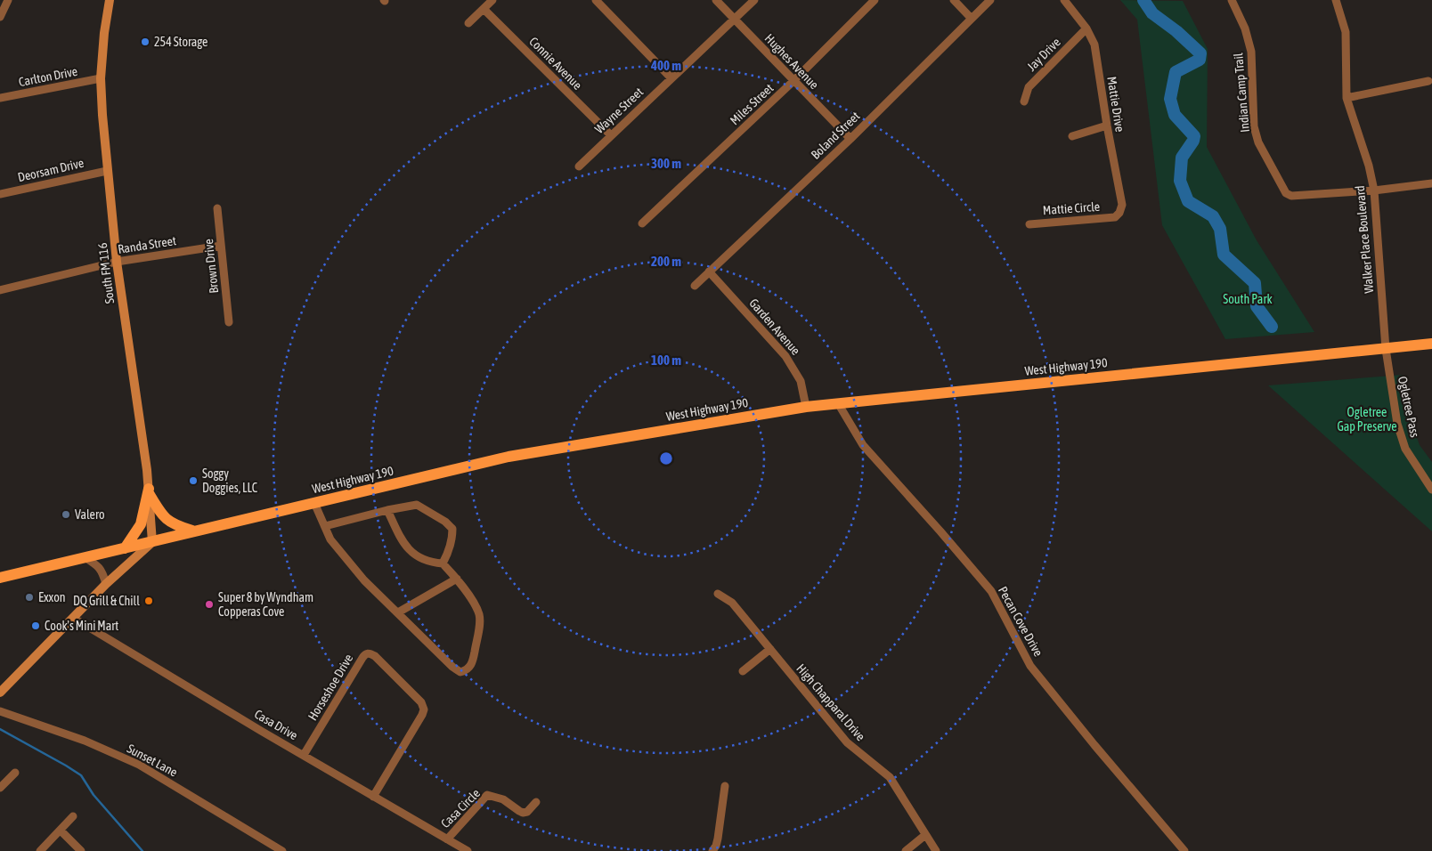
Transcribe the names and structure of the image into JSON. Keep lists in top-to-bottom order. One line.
{"streets":{"main road":["South FM 116","West Highway 190"],"street":["Jay Drive","Hughes Avenue","Connie Avenue","Carlton Drive","Indian Camp Trail","Miles Street","Mattie Drive","Wayne Street","Boland Street","Deorsam Drive","Mattie Circle","Walker Place Boulevard","Randa Street","Brown Drive","Garden Avenue","Ogletree Pass","Pecan Cove Drive","Horseshoe Drive","High Chapparal Drive","Casa Drive","Sunset Lane","Casa Circle"]},"crossings":[["Jay Drive","Mattie Drive"],["Hughes Avenue","Miles Street"],["Hughes Avenue","Wayne Street"],["Hughes Avenue","Boland Street"],["Connie Avenue","Wayne Street"],["Carlton Drive","South FM 116"],["Indian Camp Trail","Walker Place Boulevard"],["Mattie Drive","Mattie Circle"],["Boland Street","Garden Avenue"],["Deorsam Drive","South FM 116"],["Walker Place Boulevard","West Highway 190"],["Walker Place Boulevard","Ogletree Pass"],["Randa Street","Brown Drive"],["Randa Street","South FM 116"],["South FM 116","West Highway 190"],["Garden Avenue","West Highway 190"],["West Highway 190","Ogletree Pass"],["West Highway 190","Pecan Cove Drive"],["Horseshoe Drive","Casa Drive"],["Casa Drive","Casa Circle"]],"parks":["South Park","Ogletree Gap Preserve"],"places":["254 Storage","Soggy Doggies, LLC","Valero","Exxon","DQ Grill & Chill","Super 8 by Wyndham Copperas Cove","Cook's Mini Mart"],"rings":["400 m","300 m","200 m","100 m"]}
